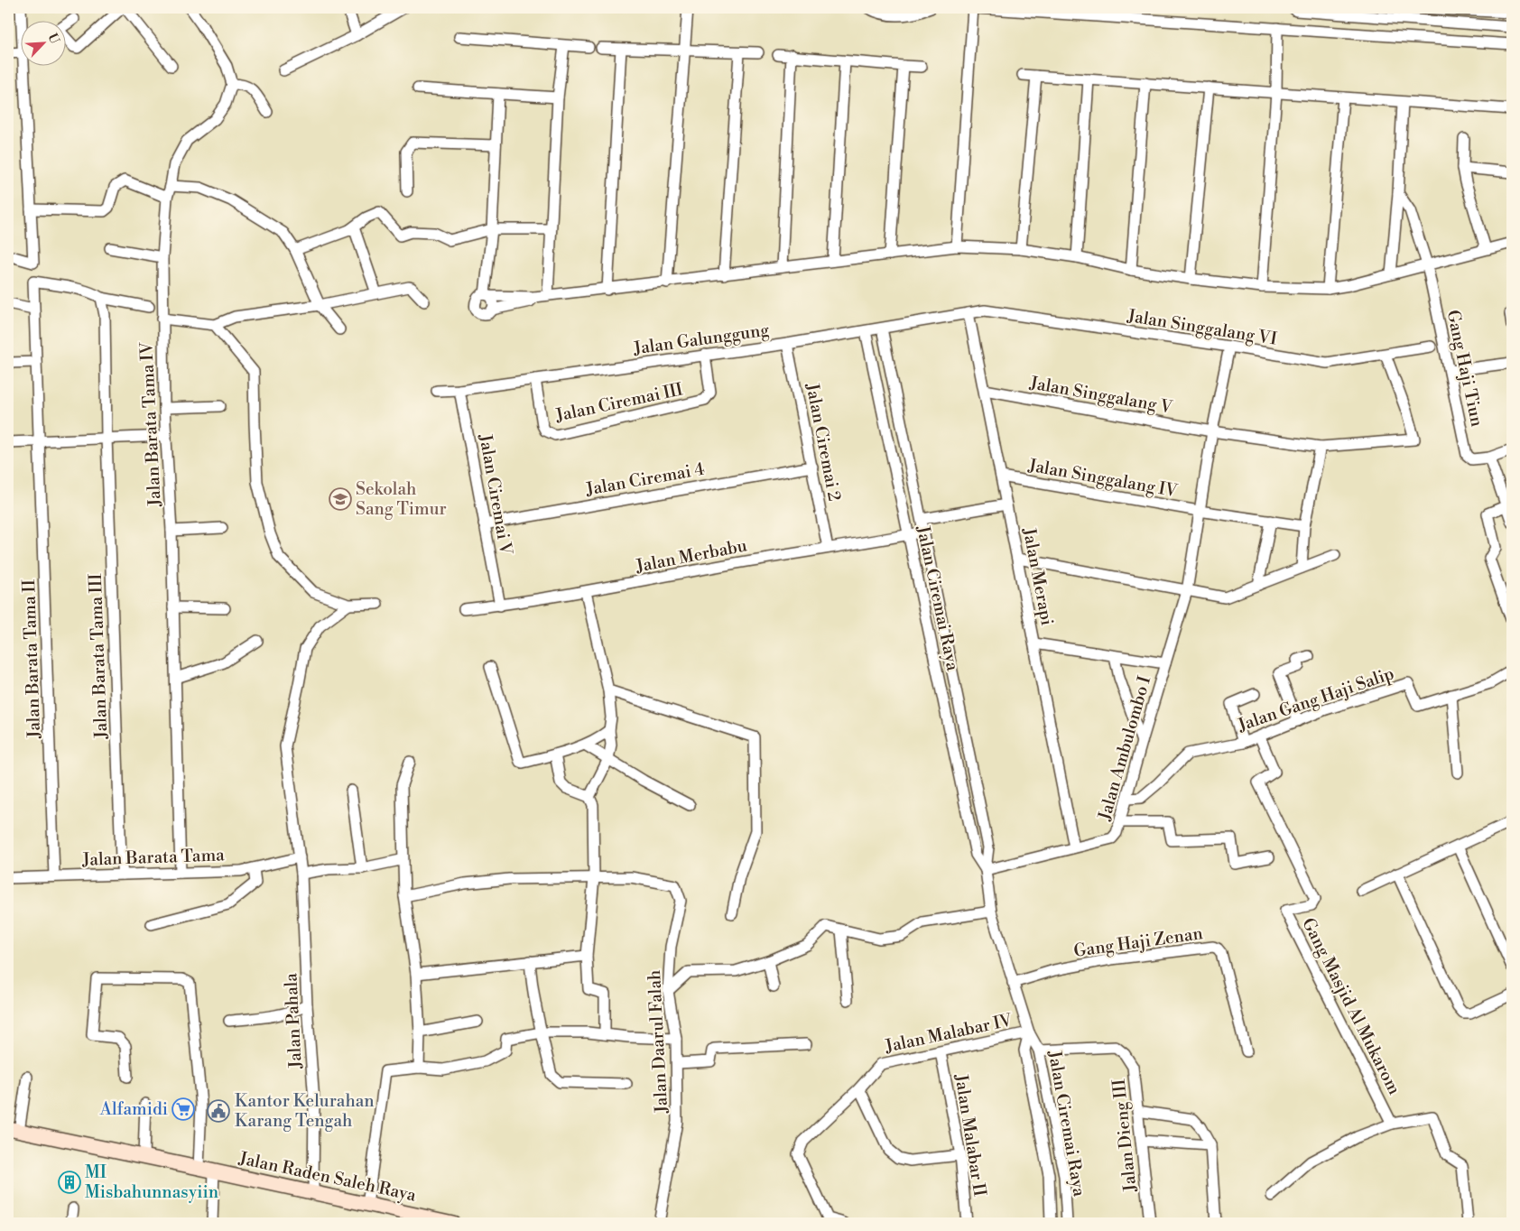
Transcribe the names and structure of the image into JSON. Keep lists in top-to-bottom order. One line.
{"streets":{"main road":["Jalan Raden Saleh Raya"],"street":["Jalan Singgalang VI","Jalan Galunggung","Gang Haji Tiun","Jalan Singgalang V","Jalan Ciremai III","Jalan Barata Tama IV","Jalan Ciremai 2","Jalan Singgalang IV","Jalan Ciremai 4","Jalan Ciremai V","Jalan Merbabu","Jalan Merapi","Jalan Ciremai Raya","Jalan Barata Tama III","Jalan Barata Tama II","Jalan Gang Haji Salip","Jalan Ambulombo I","Jalan Barata Tama","Gang Haji Zenan","Gang Masjid Al Mukarom","Jalan Pahala","Jalan Malabar IV","Jalan Daarul Falah","Jalan Malabar II","Jalan Dieng III"]},"crossings":[["Jalan Singgalang VI","Jalan Galunggung"],["Jalan Singgalang VI","Jalan Singgalang V"],["Jalan Singgalang VI","Jalan Merapi"],["Jalan Singgalang VI","Jalan Ambulombo I"],["Jalan Galunggung","Jalan Ciremai III"],["Jalan Galunggung","Jalan Ciremai 2"],["Jalan Galunggung","Jalan Ciremai V"],["Jalan Galunggung","Jalan Merapi"],["Jalan Galunggung","Jalan Ciremai Raya"],["Jalan Singgalang V","Jalan Merapi"],["Jalan Singgalang V","Jalan Ambulombo I"],["Jalan Barata Tama IV","Jalan Barata Tama"],["Jalan Ciremai 2","Jalan Ciremai 4"],["Jalan Ciremai 2","Jalan Merbabu"],["Jalan Singgalang IV","Jalan Merapi"],["Jalan Singgalang IV","Jalan Ambulombo I"],["Jalan Ciremai 4","Jalan Ciremai V"],["Jalan Ciremai V","Jalan Merbabu"],["Jalan Merbabu","Jalan Ciremai Raya"],["Jalan Merapi","Jalan Ambulombo I"],["Jalan Ciremai Raya","Jalan Ambulombo I"],["Jalan Ciremai Raya","Gang Haji Zenan"],["Jalan Ciremai Raya","Jalan Malabar IV"],["Jalan Ciremai Raya","Jalan Dieng III"],["Jalan Barata Tama III","Jalan Barata Tama II"],["Jalan Barata Tama III","Jalan Barata Tama"],["Jalan Barata Tama II","Jalan Barata Tama"],["Jalan Gang Haji Salip","Jalan Ambulombo I"],["Jalan Gang Haji Salip","Gang Masjid Al Mukarom"],["Jalan Barata Tama","Jalan Pahala"],["Jalan Pahala","Jalan Raden Saleh Raya"],["Jalan Malabar IV","Jalan Malabar II"]],"places":{"school or university":["Sekolah Sang Timur"],"supermarket":["Alfamidi"],"public building":["Kantor Kelurahan Karang Tengah"],"building":["MI Misbahunnasyiin"]},"north":"top right"}
